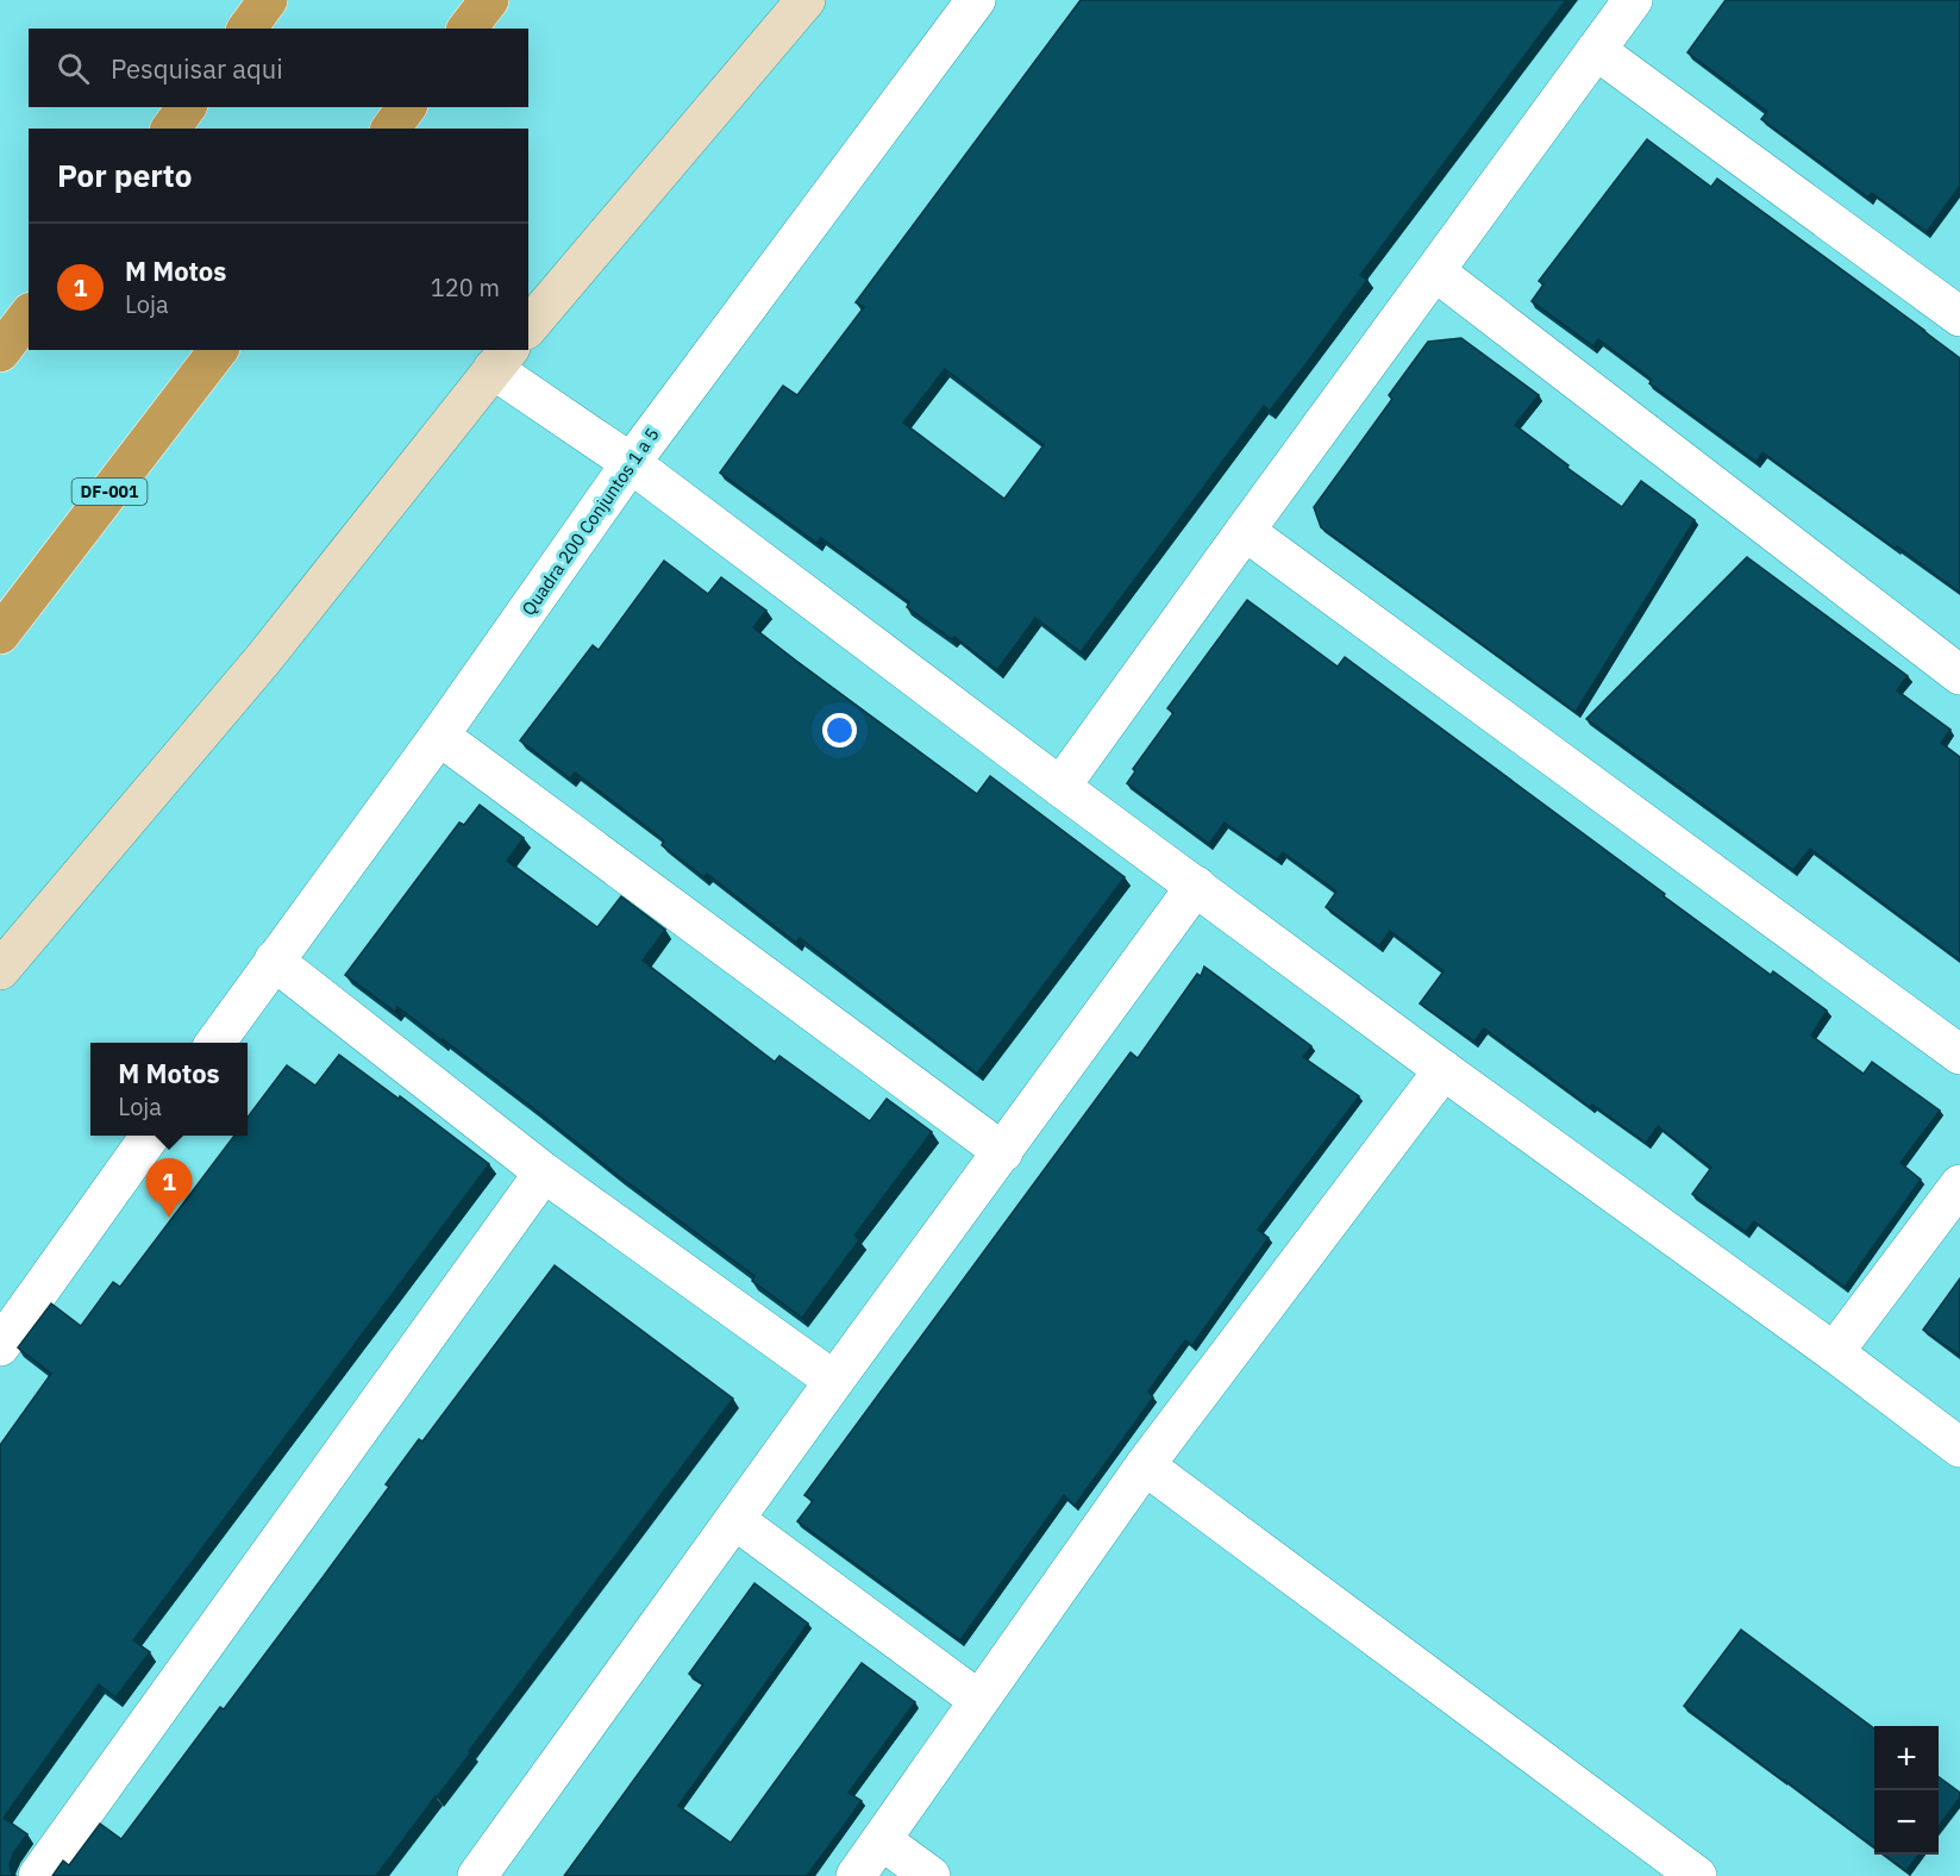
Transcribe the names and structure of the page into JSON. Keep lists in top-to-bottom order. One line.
{"streets":{"highway":["DF-001"],"street":["Quadra 200 Conjuntos 1 a 5"]},"page":{"search":"Pesquisar aqui","heading":"Por perto","list":[{"mark":"1","name":"M Motos","note":"Loja","value":"120 m"}],"popup":["M Motos","Loja"],"pins":"1","map_buttons":["+","−"]}}
